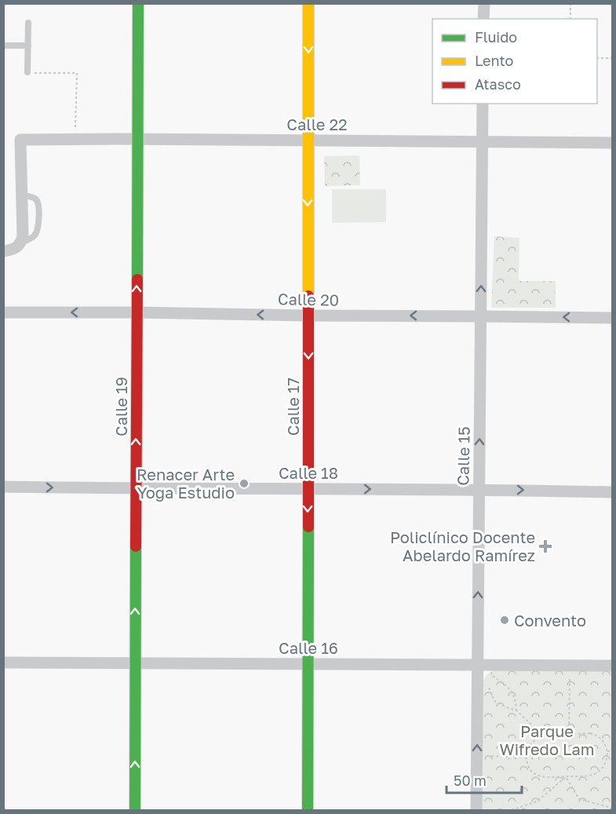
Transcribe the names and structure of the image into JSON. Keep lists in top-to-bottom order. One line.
{"streets":{"street":["Calle 22","Calle 20","Calle 19","Calle 17","Calle 15","Calle 18","Calle 16"]},"crossings":[["Calle 22","Calle 19"],["Calle 22","Calle 17"],["Calle 22","Calle 15"],["Calle 20","Calle 19"],["Calle 20","Calle 17"],["Calle 20","Calle 15"],["Calle 19","Calle 18"],["Calle 19","Calle 16"],["Calle 17","Calle 18"],["Calle 17","Calle 16"],["Calle 15","Calle 18"],["Calle 15","Calle 16"]],"one_way":["Calle 20","Calle 19","Calle 17","Calle 15","Calle 18"],"parks":["Parque Wifredo Lam"],"places":{"other":["Renacer Arte Yoga Estudio","Convento"],"health":["Policlínico Docente Abelardo Ramírez"]},"legend":["Fluido","Lento","Atasco"],"scale_bar":"50 m"}
